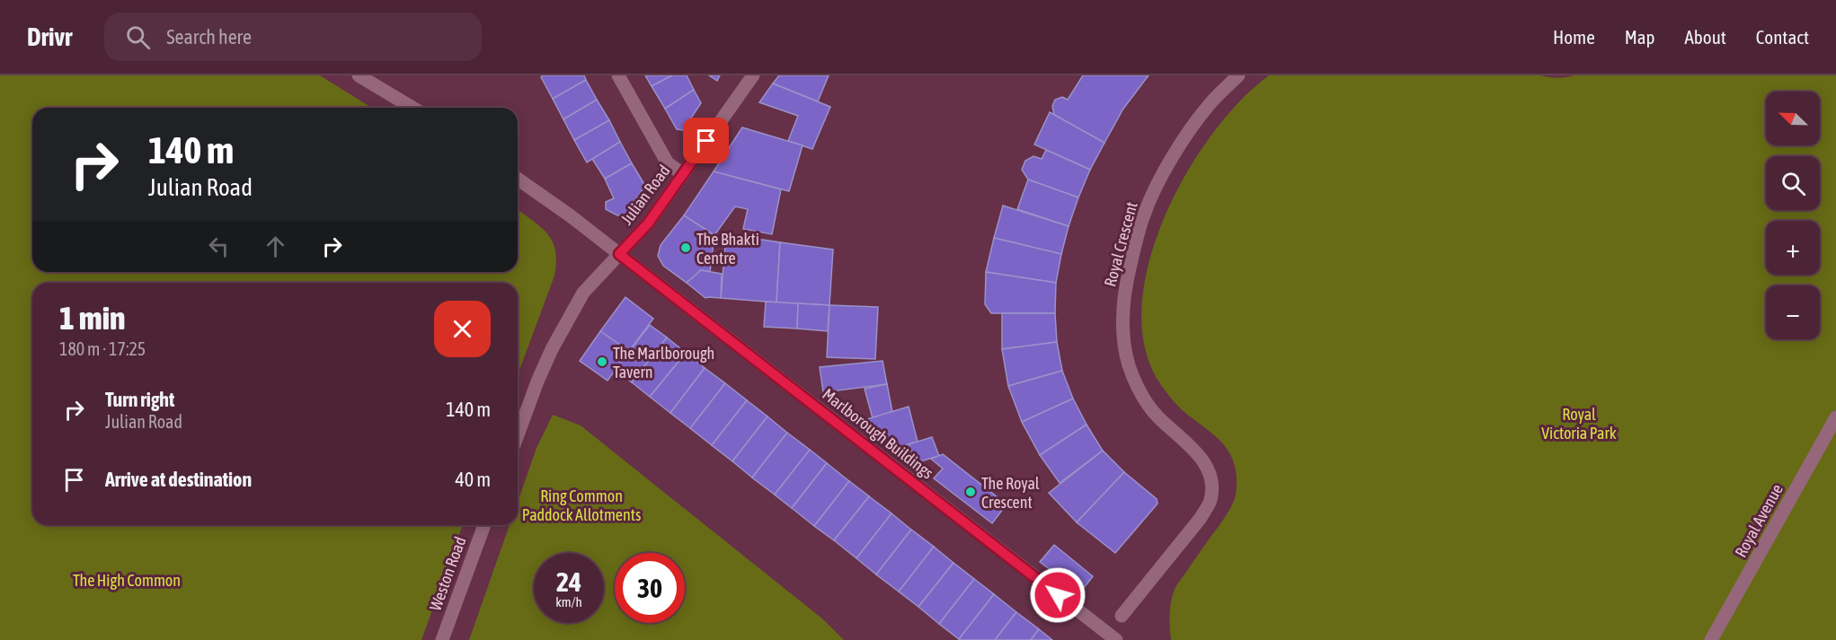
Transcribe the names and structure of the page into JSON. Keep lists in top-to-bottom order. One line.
{"streets":{"street":["Julian Road","Royal Crescent","Marlborough Buildings","Royal Avenue","Weston Road"]},"crossings":[["Julian Road","Marlborough Buildings"]],"parks":["Royal Victoria Park","Ring Common Paddock Allotments","The High Common"],"places":["The Bhakti Centre","The Marlborough Tavern","The Royal Crescent"],"north":"top left","page":{"header":"Drivr","search":"Search here","nav":["Home","Map","About","Contact"],"map_buttons":["+","−"],"turn":["140 m","Julian Road"],"heading":["1 min","180 m · 17:25"],"list":[{"name":"Turn right","note":"Julian Road","value":"140 m"},{"name":"Arrive at destination","value":"40 m"}],"speed":"24 km/h","limit":"30"}}
